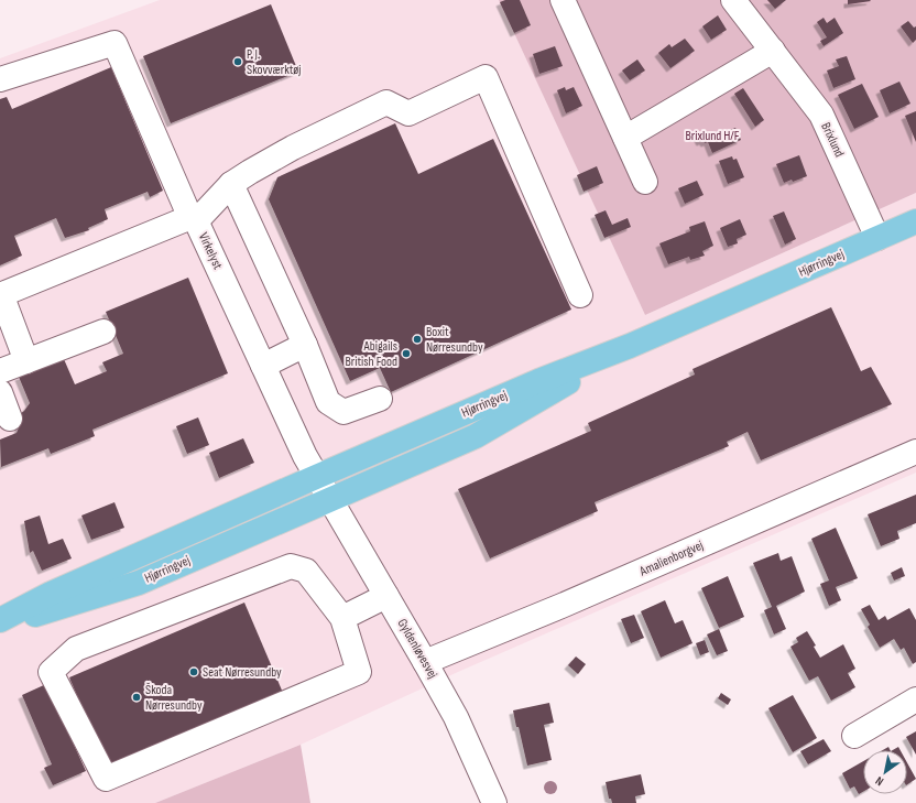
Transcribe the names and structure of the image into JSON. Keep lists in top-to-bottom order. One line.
{"streets":{"main road":["Hjørringvej"],"street":["Brixlund","Virkelyst","Amalienborgvej","Gyldenløvesvej"]},"crossings":[["Brixlund","Hjørringvej"],["Virkelyst","Hjørringvej"],["Hjørringvej","Gyldenløvesvej"],["Amalienborgvej","Gyldenløvesvej"]],"parks":["Brixlund H/F"],"places":["P. J. Skovværktøj","Boxit Nørresundby","Abigails British Food","Seat Nørresundby","Škoda Nørresundby"],"north":"bottom left"}
